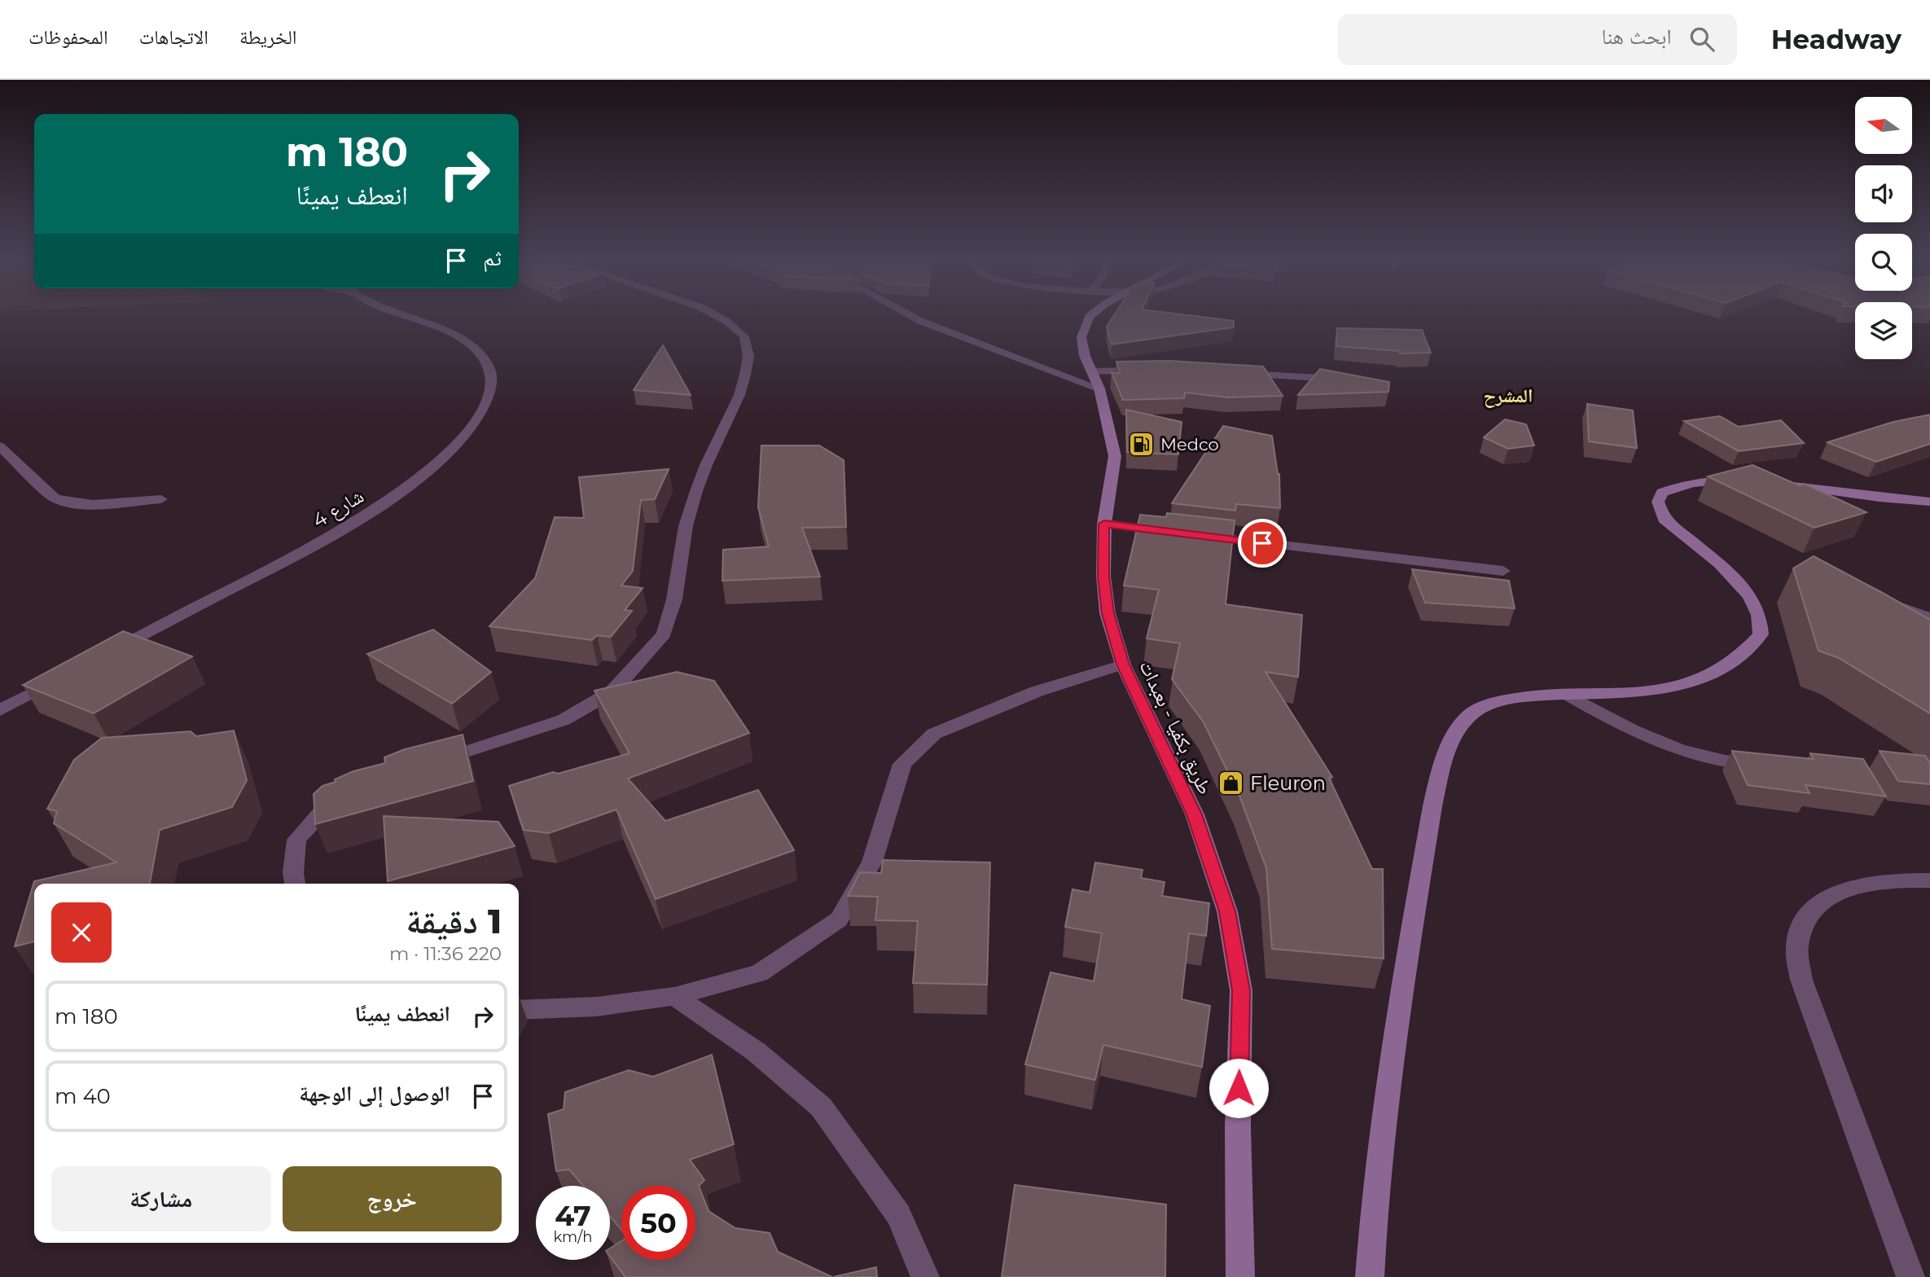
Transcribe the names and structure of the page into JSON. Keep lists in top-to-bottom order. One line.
{"streets":{"main road":["طريق بكفيا - بعبدات"],"street":["شارع 4"]},"districts":["المشرح"],"places":{"fuel station":["Medco"],"shop":["Fleuron"]},"north":"left","page":{"header":"Headway","search":"ابحث هنا","nav":["الخريطة","الاتجاهات","المحفوظات"],"turn":["180 m","انعطف يمينًا"],"then":"ثم","heading":["1 دقيقة","220 m · 11:36"],"list":[{"name":"انعطف يمينًا","value":"180 m"},{"name":"الوصول إلى الوجهة","value":"40 m"}],"buttons":["خروج","مشاركة"],"speed":"47 km/h","limit":"50"}}
